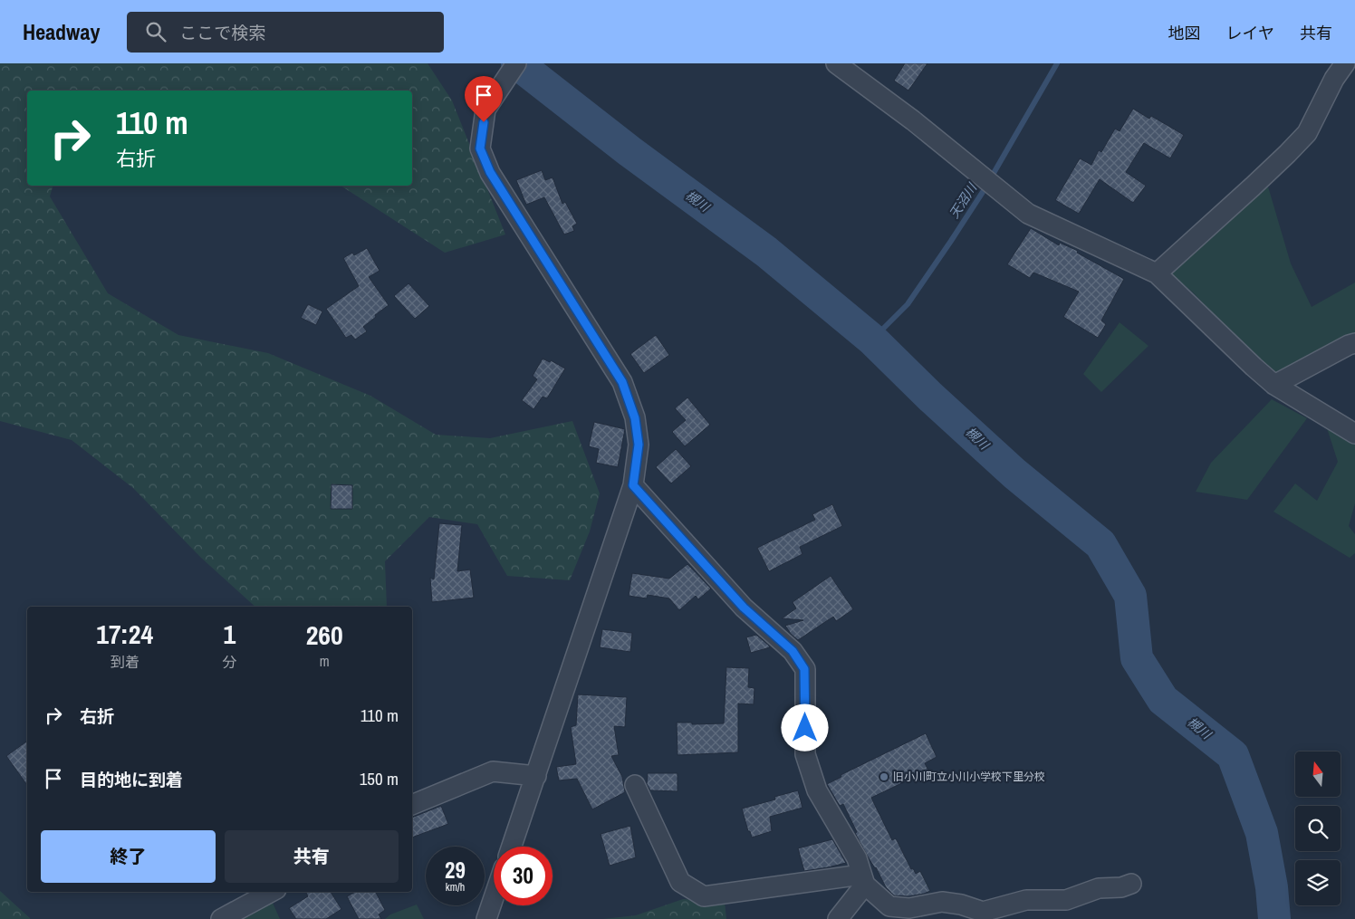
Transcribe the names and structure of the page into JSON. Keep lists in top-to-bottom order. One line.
{"water":["槻川","天沼川"],"places":["旧小川町立小川小学校下里分校"],"north":"top","page":{"header":"Headway","search":"ここで検索","nav":["地図","レイヤ","共有"],"turn":["110 m","右折"],"eta":["17:24","到着","1","分","260","m"],"list":[{"name":"右折","value":"110 m"},{"name":"目的地に到着","value":"150 m"}],"buttons":["終了","共有"],"speed":"29 km/h","limit":"30"}}
